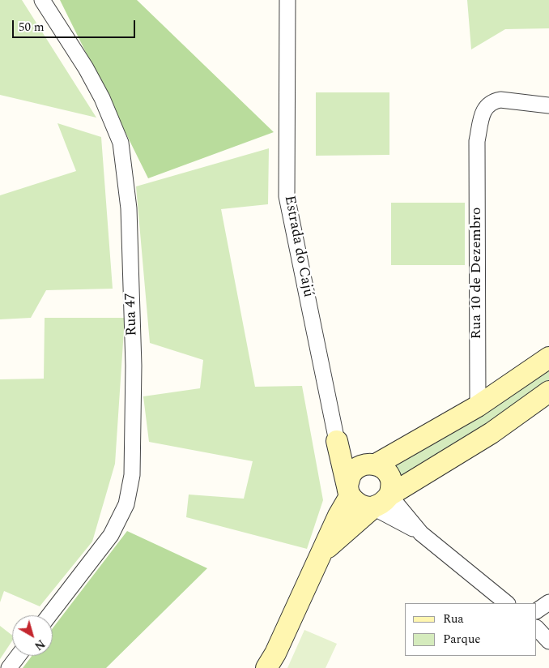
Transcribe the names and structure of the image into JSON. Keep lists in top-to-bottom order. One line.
{"streets":{"main road":["Estrada do Cajú"],"street":["Rua 10 de Dezembro","Rua 47"]},"legend":["Rua","Parque"],"scale_bar":"50 m","north":"bottom right"}
